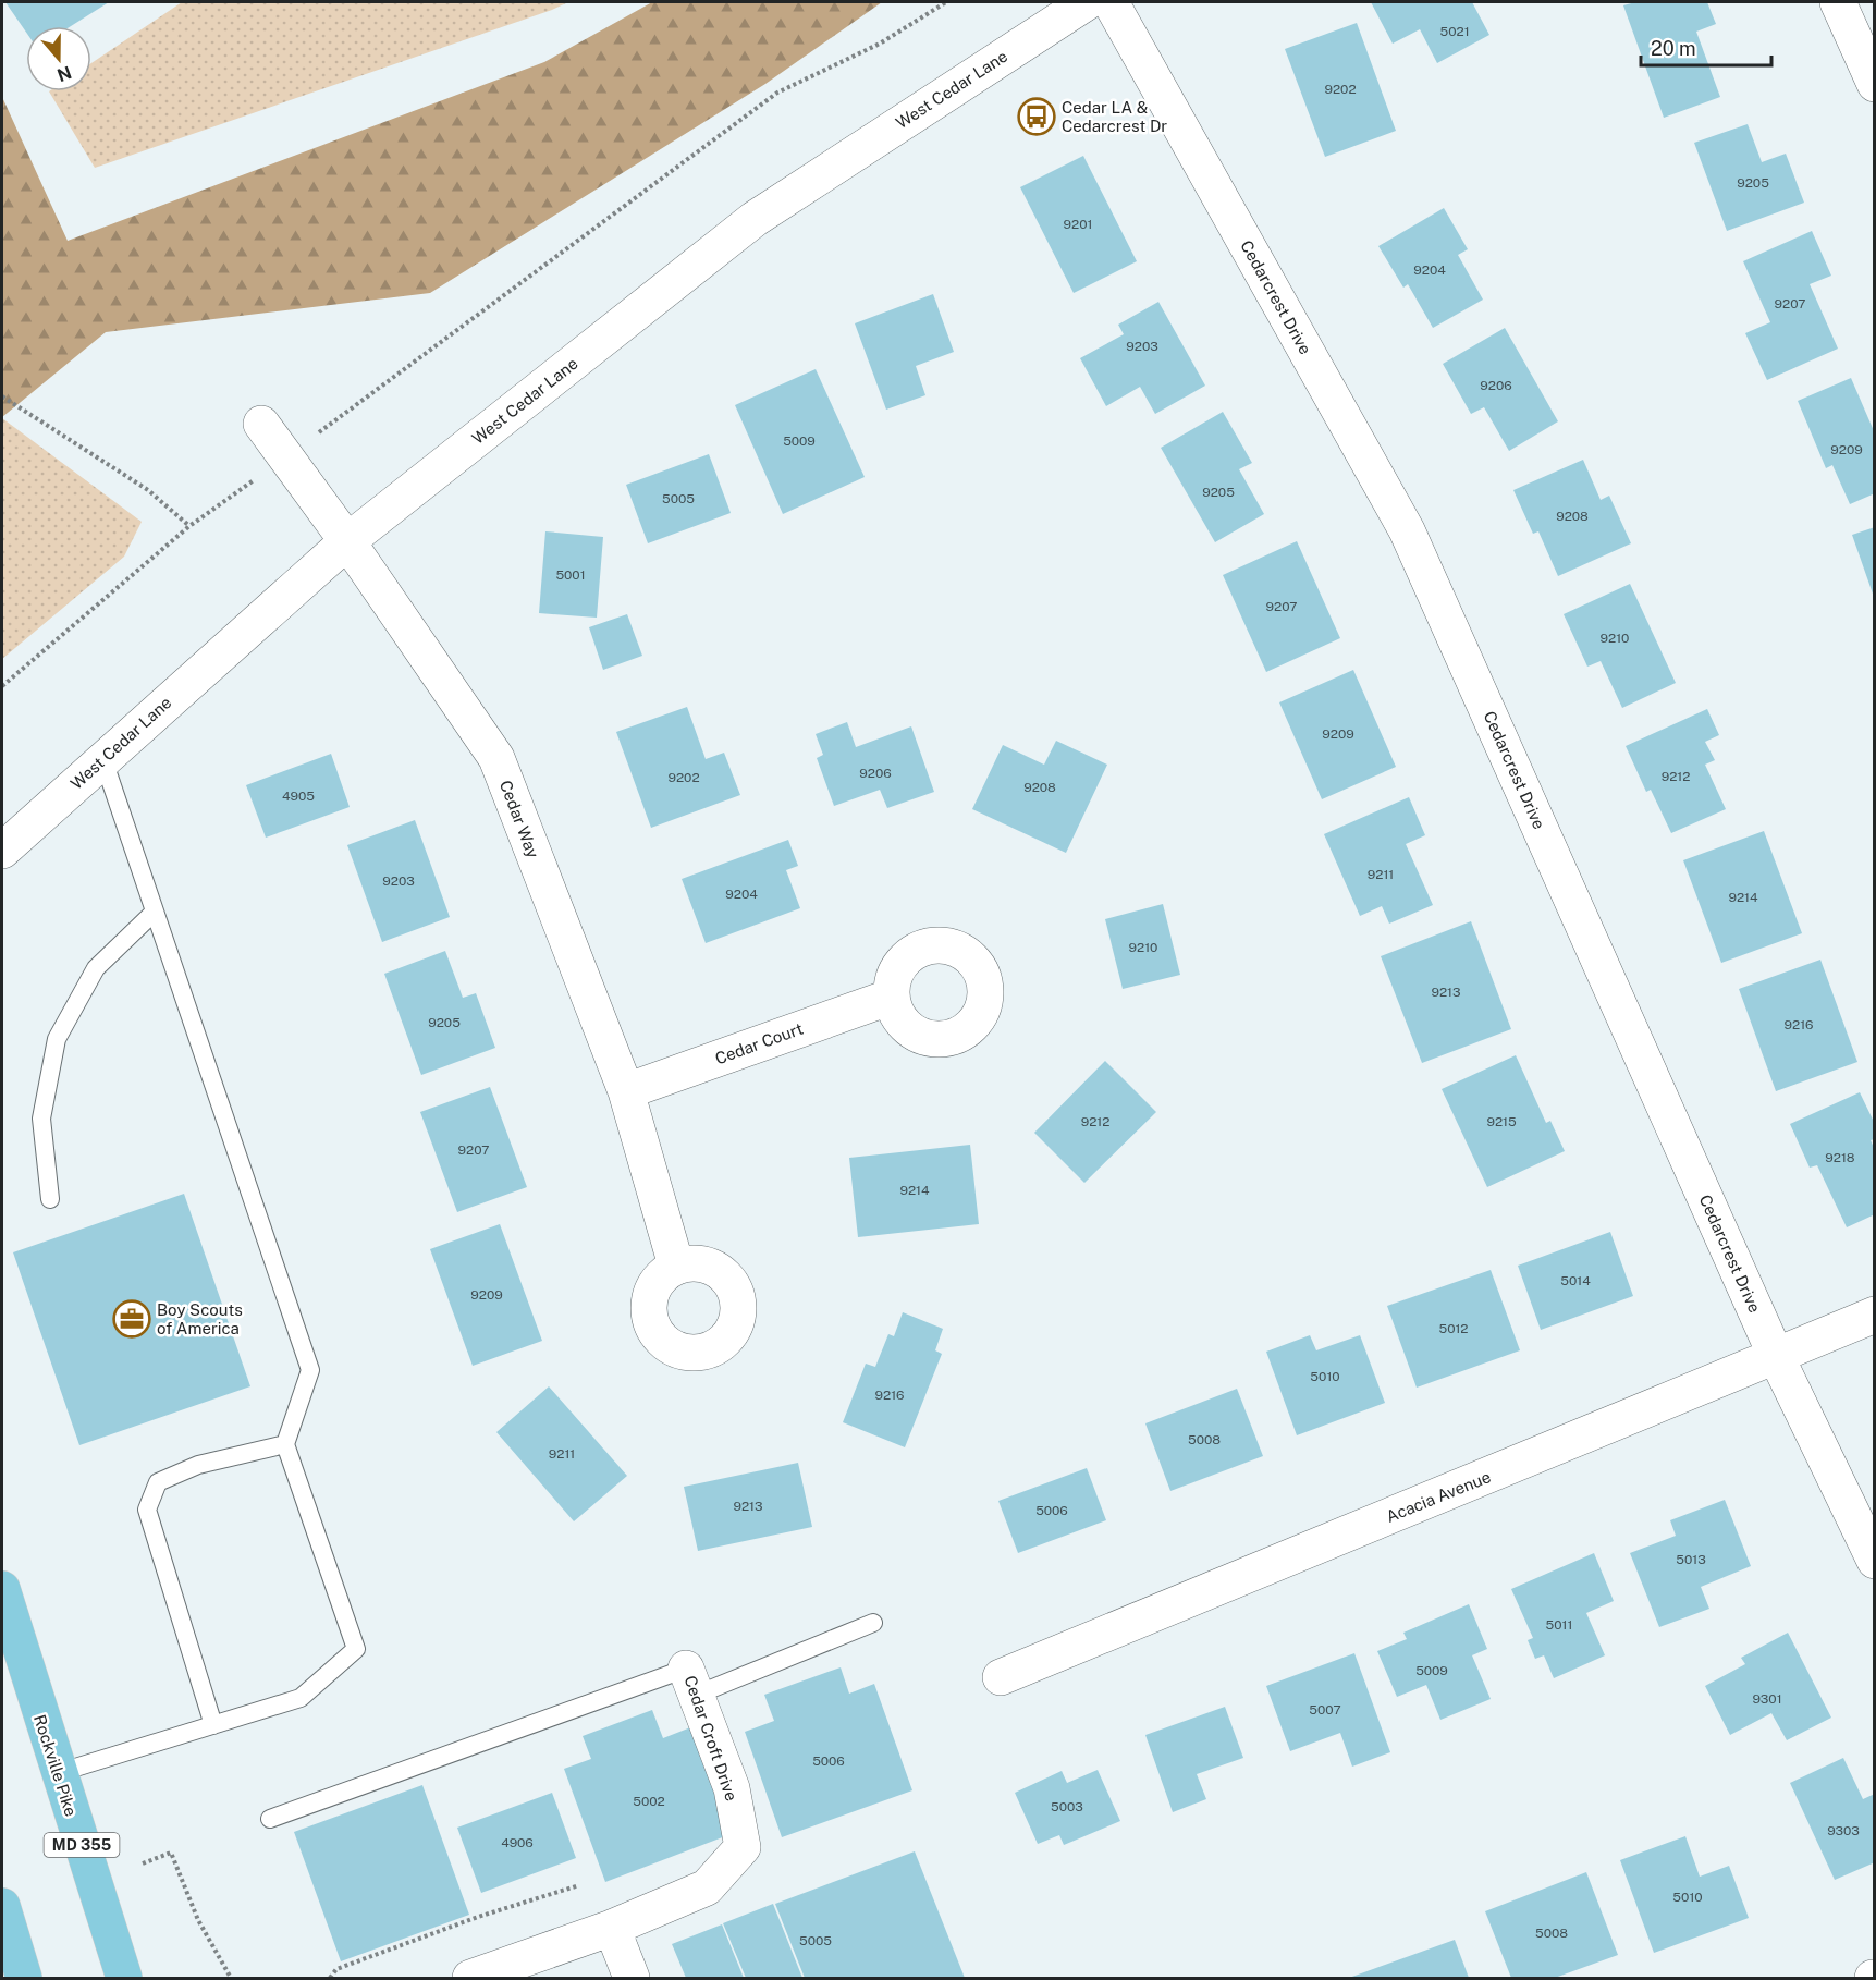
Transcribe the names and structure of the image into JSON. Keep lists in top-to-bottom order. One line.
{"streets":{"main road":["Rockville Pike","MD 355"],"street":["West Cedar Lane","Cedarcrest Drive","Cedar Way","Cedar Court","Acacia Avenue","Cedar Croft Drive"]},"crossings":[["West Cedar Lane","Cedar Way"],["Cedarcrest Drive","Acacia Avenue"],["Cedar Way","Cedar Court"]],"places":{"bus stop":["Cedar LA & Cedarcrest Dr"],"office":["Boy Scouts of America"]},"house_numbers":["5021","9202","9205","9201","9204","9207","9203","9206","5009","9209","9205","5005","9208","5001","9207","9210","9209","9206","9212","9202","9208","4905","9211","9203","9204","9214","9210","9213","9205","9216","9212","9215","9207","9218","9214","5014","9209","5012","5010","9216","5008","9211","9213","5006","5013","5011","5009","9301","5007","5006","5002","5003","9303","4906","5010","5008","5005"],"scale_bar":"20 m","north":"bottom"}
